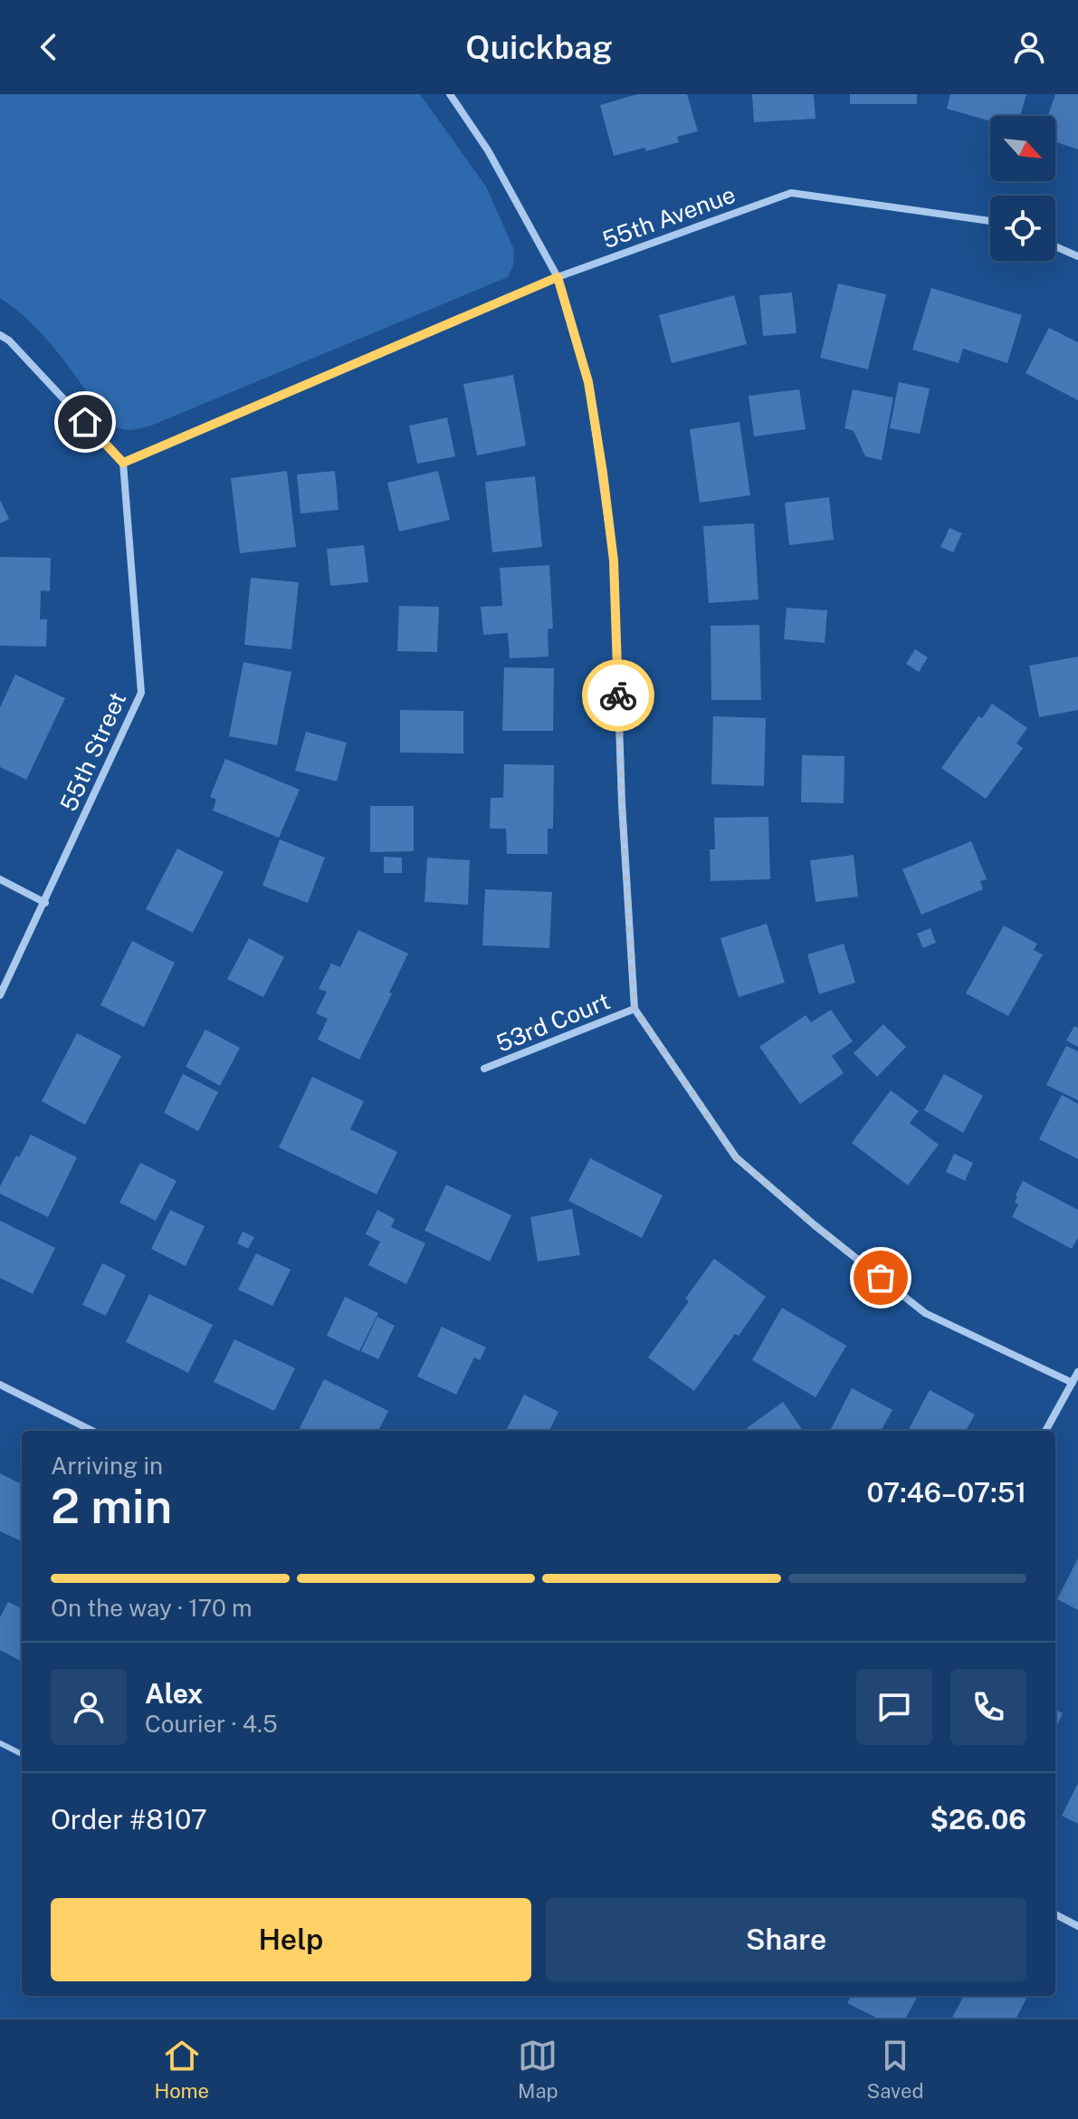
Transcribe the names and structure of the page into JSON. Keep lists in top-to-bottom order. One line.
{"streets":{"street":["55th Avenue","55th Street","53rd Court"]},"crossings":[["55th Avenue","55th Street"]],"north":"bottom right","page":{"header":"Quickbag","heading":["2 min","Arriving in","07:46–07:51"],"panel":["Alex","Courier · 4.5","Order #8107","$26.06"],"bar":"On the way · 170 m","buttons":["Help","Share"],"tabs":["Home","Map","Saved"]}}
